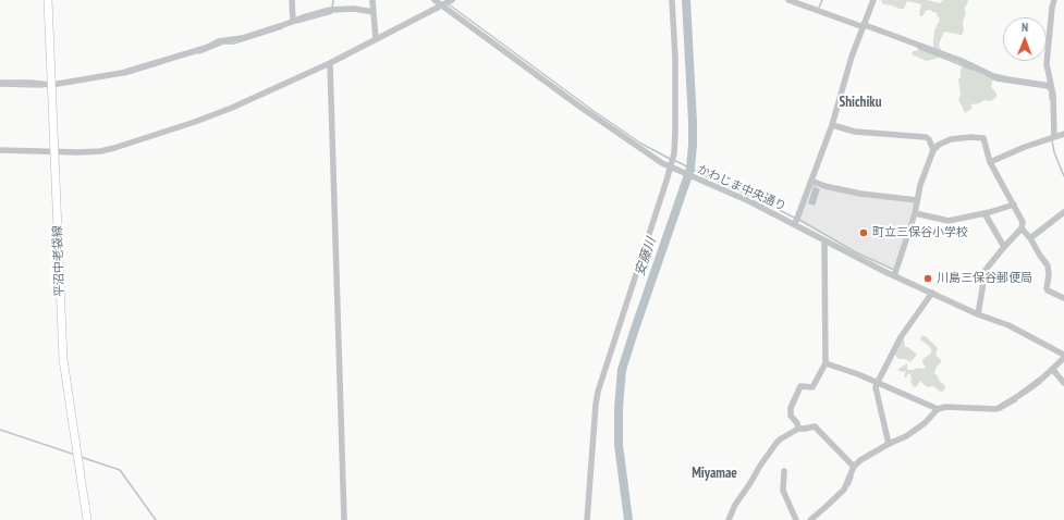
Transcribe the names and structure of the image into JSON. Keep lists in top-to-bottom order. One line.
{"streets":{"main road":["平沼中老袋線"],"street":["かわじま中央通り"]},"districts":["Shichiku","Miyamae"],"water":["安藤川"],"places":["町立三保谷小学校","川島三保谷郵便局"],"north":"top"}
